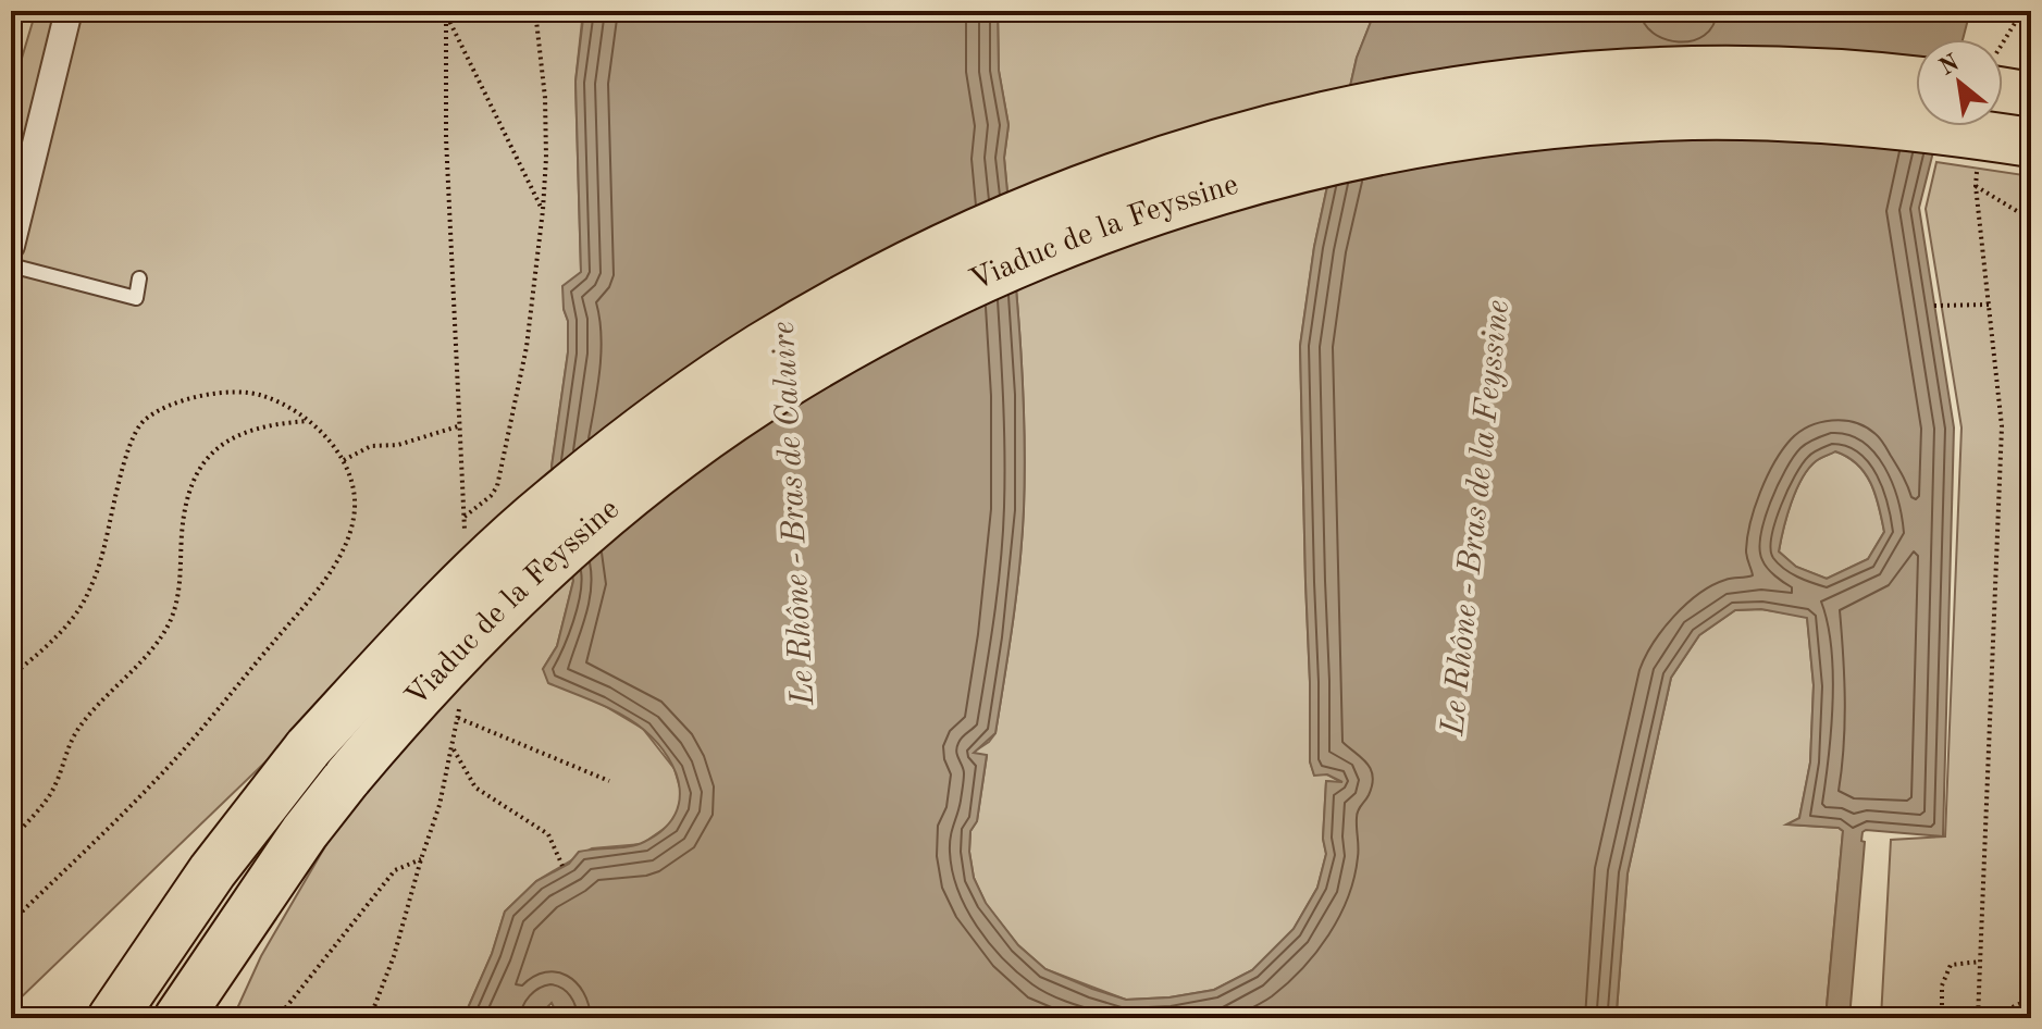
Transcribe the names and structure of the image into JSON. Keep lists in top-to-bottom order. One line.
{"streets":{"highway":["Viaduc de la Feyssine"]},"water":["Le Rhône - Bras de Caluire","Le Rhône - Bras de la Feyssine"],"north":"top left"}
